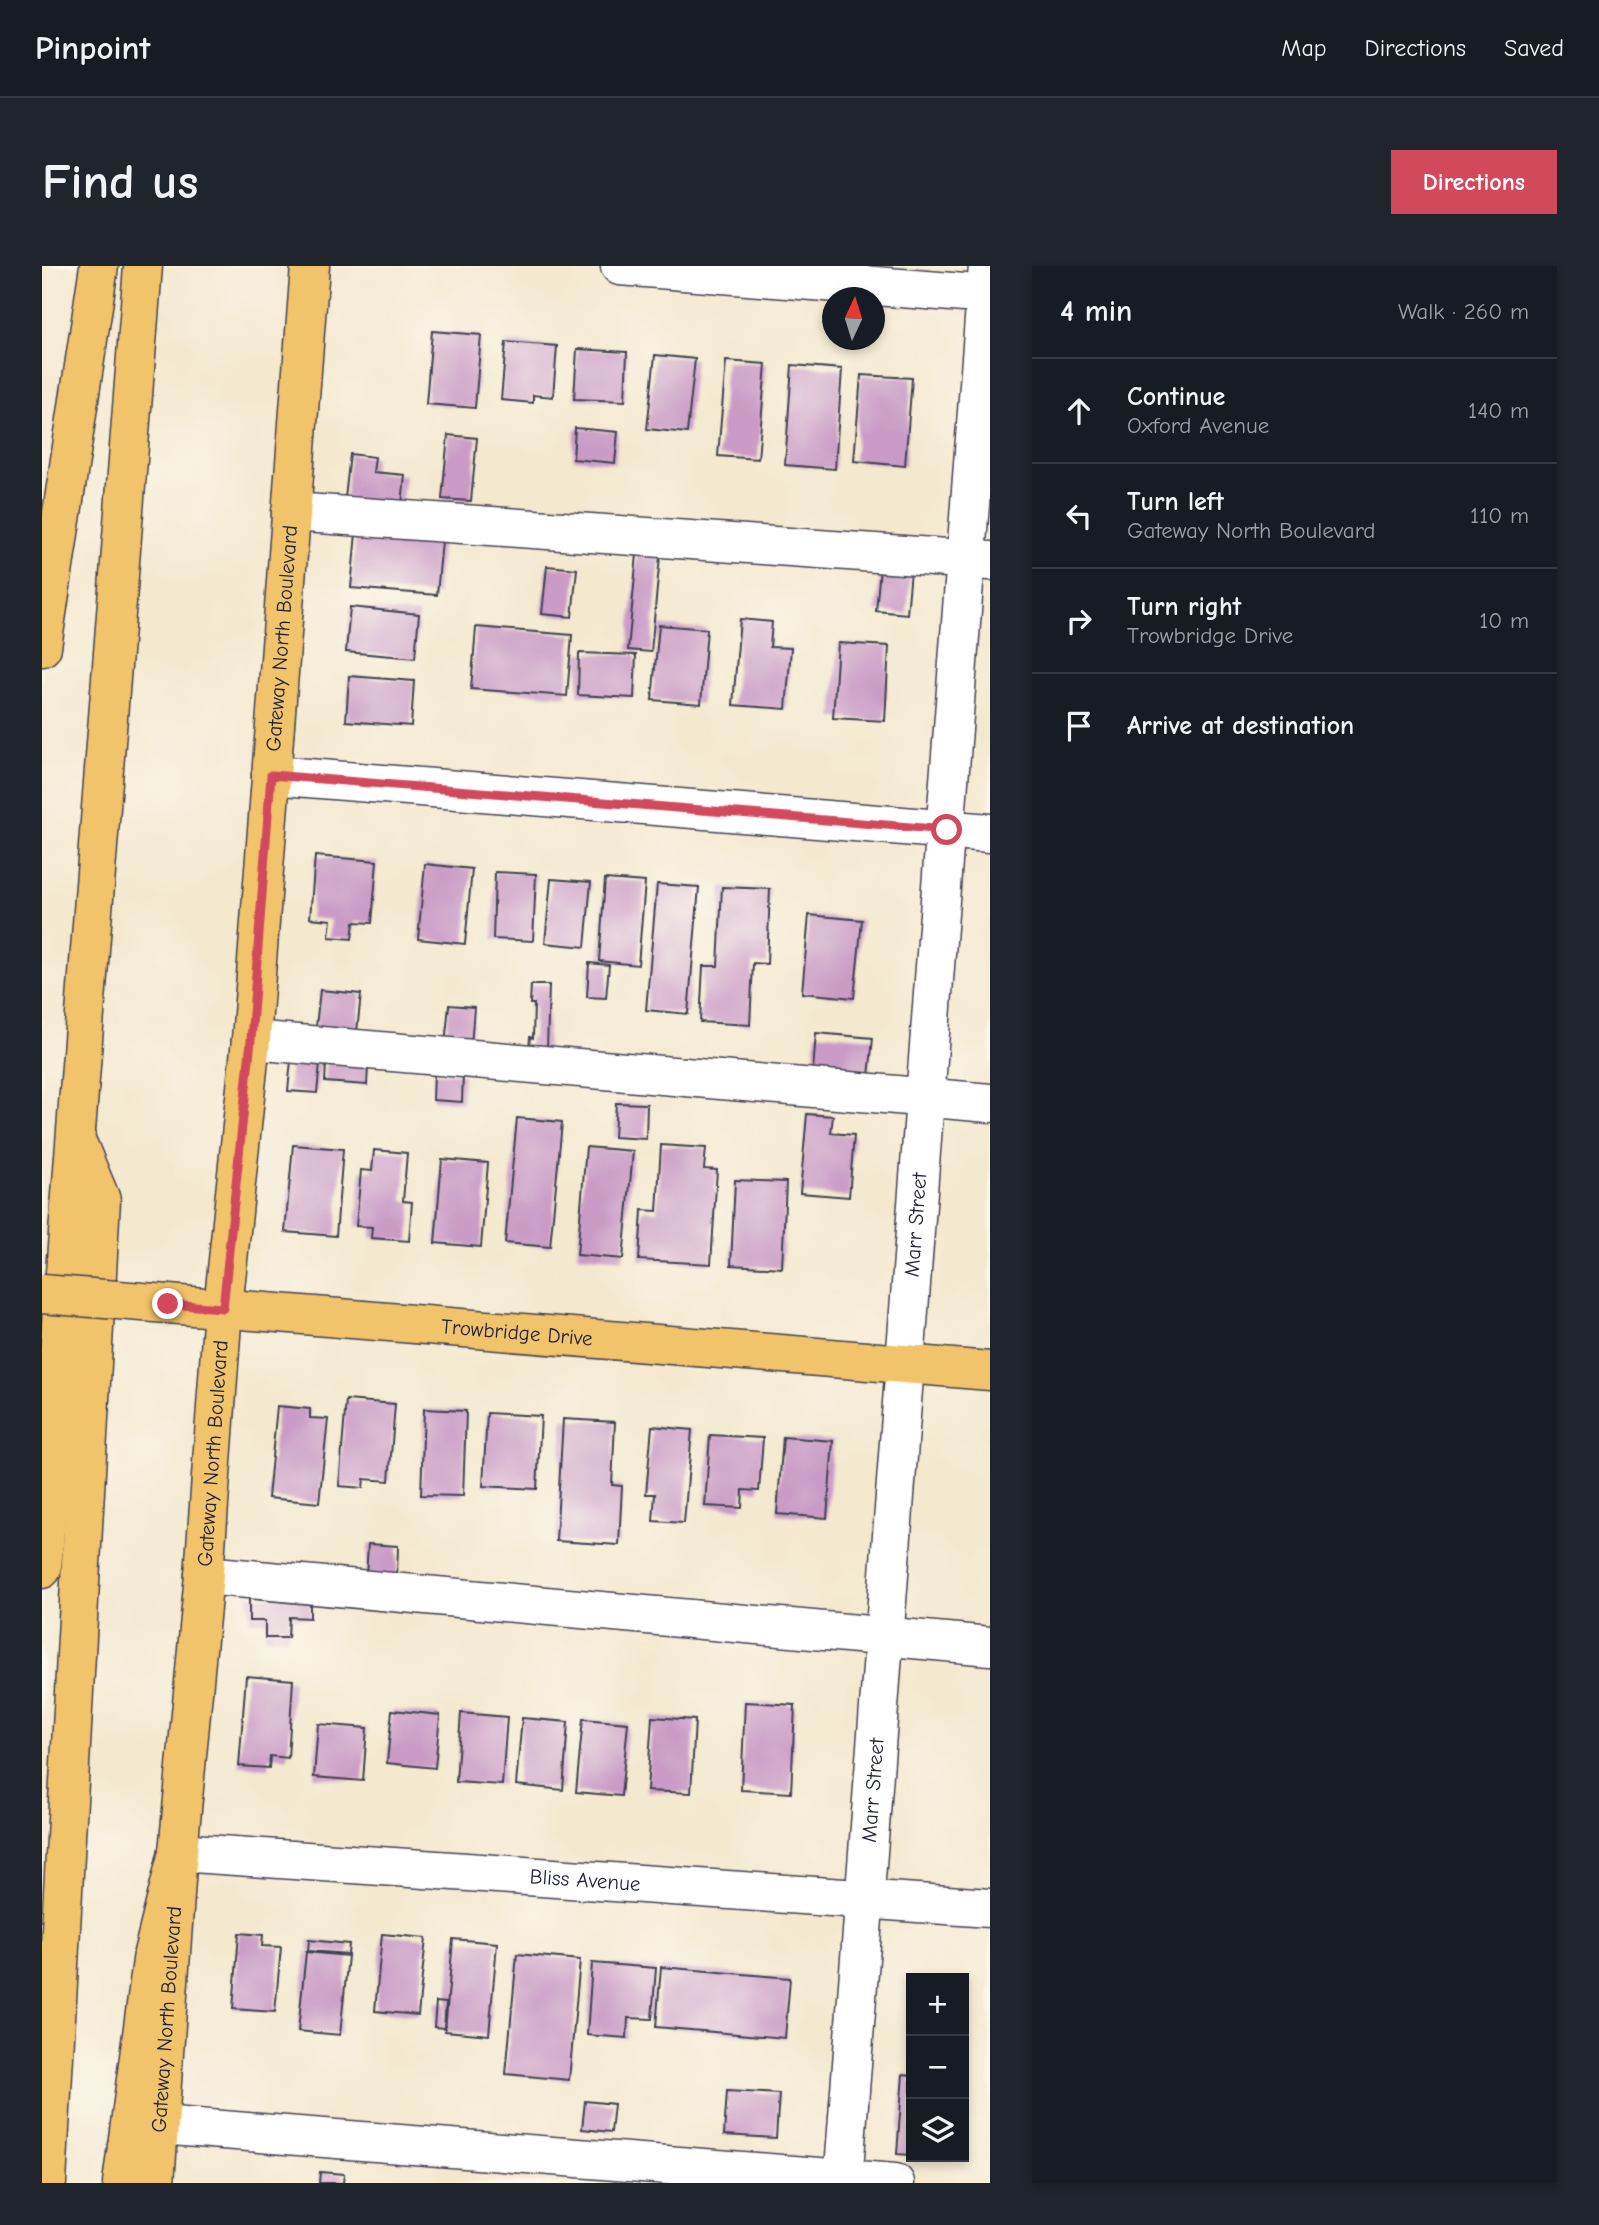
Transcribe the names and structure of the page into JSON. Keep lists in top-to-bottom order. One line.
{"streets":{"main road":["Gateway North Boulevard","Trowbridge Drive"],"street":["Marr Street","Bliss Avenue"]},"crossings":[["Gateway North Boulevard","Trowbridge Drive"],["Gateway North Boulevard","Bliss Avenue"],["Marr Street","Trowbridge Drive"],["Marr Street","Bliss Avenue"]],"north":"top","page":{"header":"Pinpoint","nav":["Map","Directions","Saved"],"buttons":"Directions","title":"Find us","heading":["4 min","Walk · 260 m"],"list":[["Continue","Oxford Avenue","140 m"],["Turn left","Gateway North Boulevard","110 m"],["Turn right","Trowbridge Drive","10 m"],"Arrive at destination"],"map_buttons":["+","−"]}}
